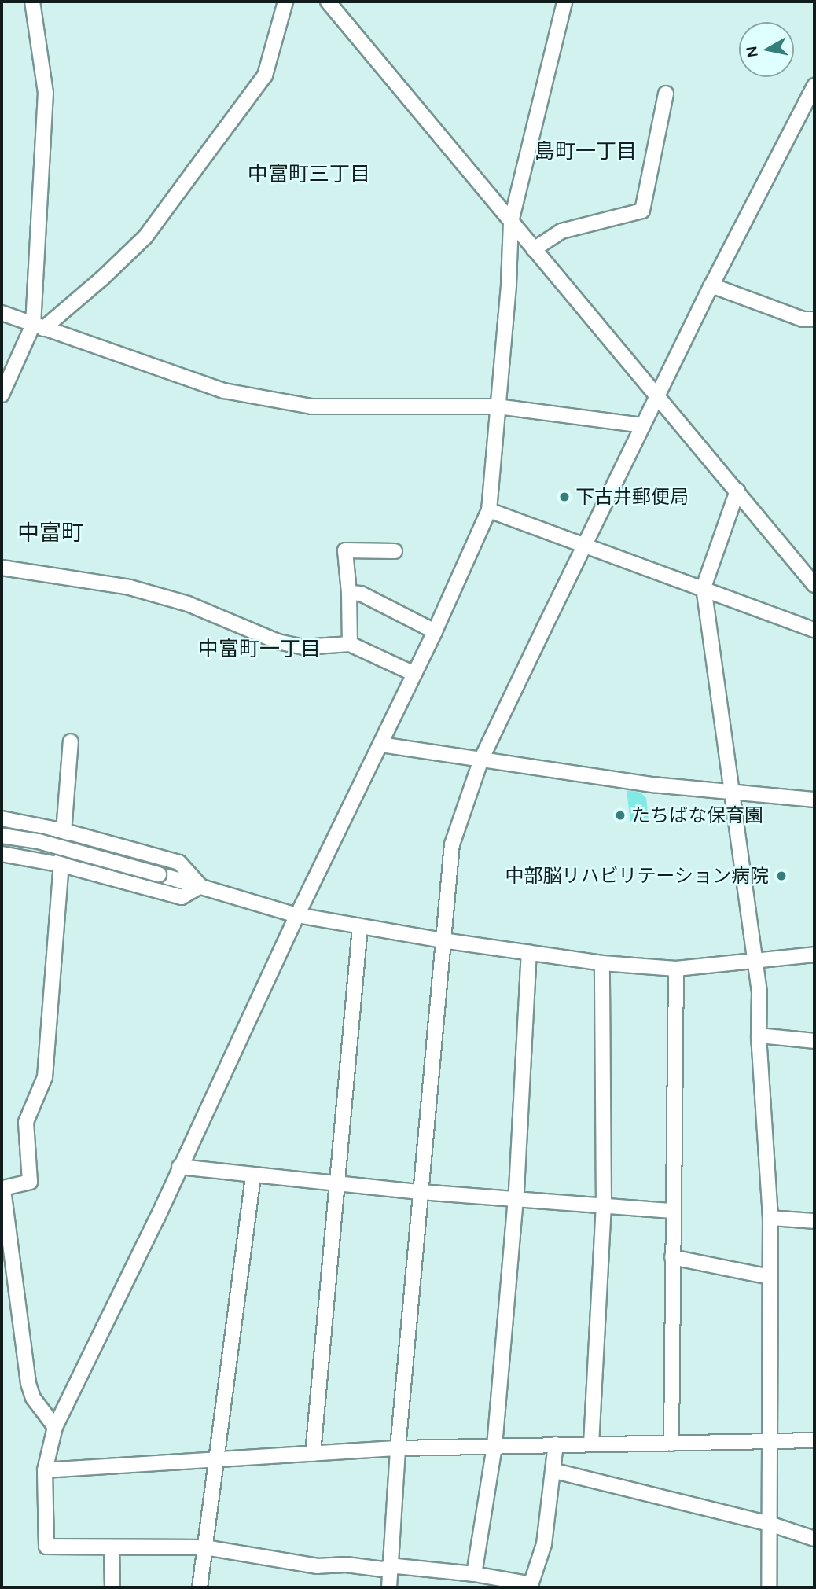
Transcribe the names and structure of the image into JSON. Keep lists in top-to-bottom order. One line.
{"districts":["島町一丁目","中富町三丁目","中富町","中富町一丁目"],"places":["下古井郵便局","たちばな保育園","中部脳リハビリテーション病院"],"north":"left"}
